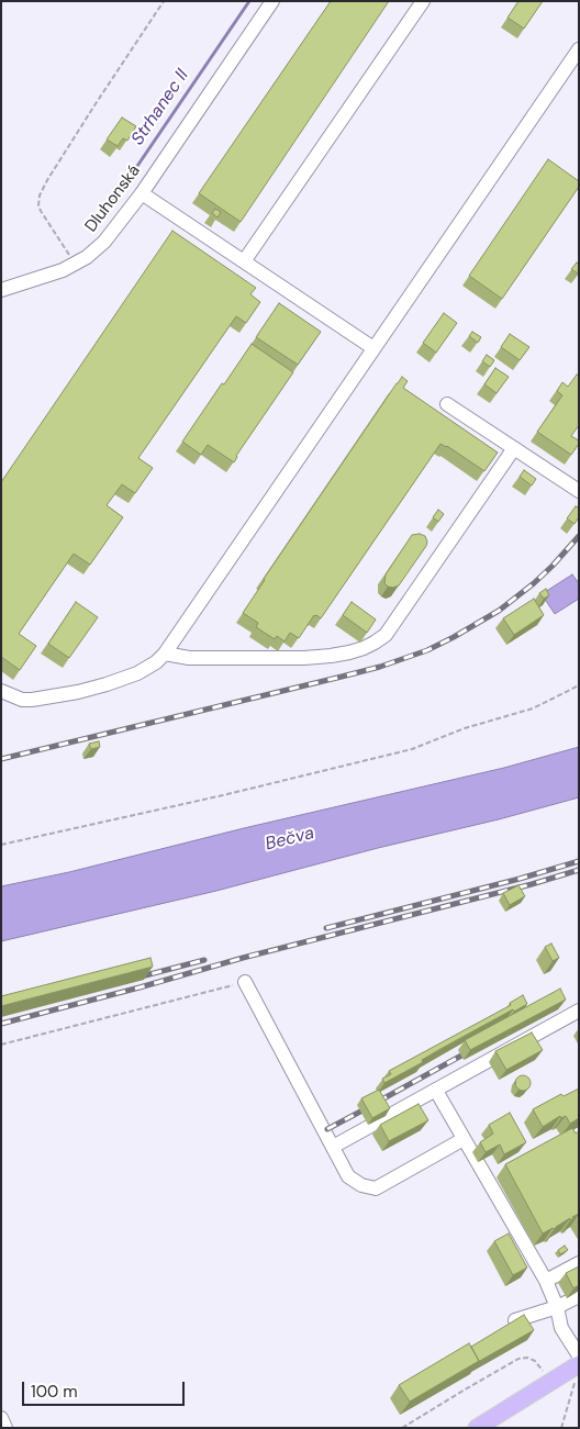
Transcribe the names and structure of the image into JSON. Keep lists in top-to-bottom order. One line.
{"streets":{"street":["Dluhonská"]},"water":["Strhanec II","Bečva"],"scale_bar":"100 m"}
